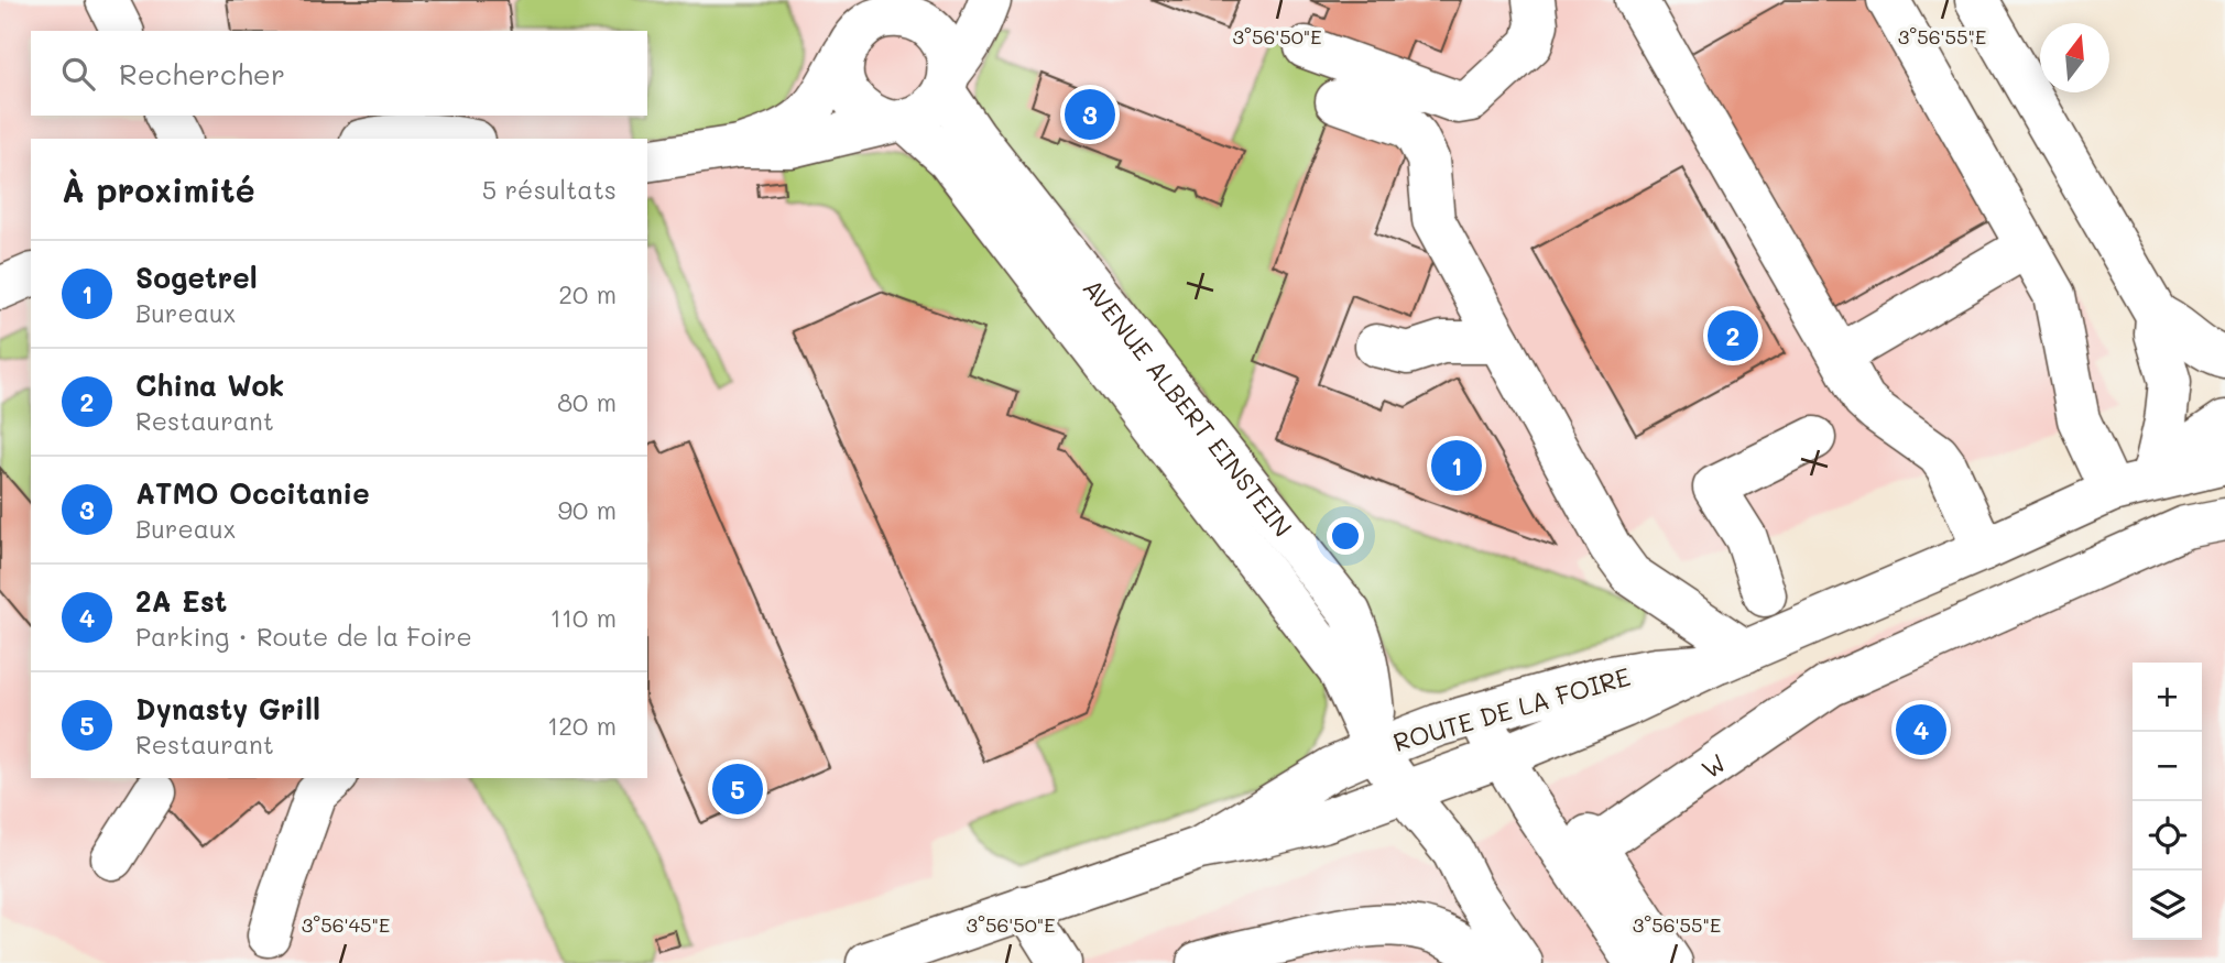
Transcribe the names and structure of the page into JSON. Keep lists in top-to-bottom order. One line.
{"streets":{"street":["AVENUE ALBERT EINSTEIN","ROUTE DE LA FOIRE","W"]},"crossings":[["AVENUE ALBERT EINSTEIN","ROUTE DE LA FOIRE"]],"north":"top","page":{"search":"Rechercher","pins":["3","2","1","4","5"],"heading":["À proximité","5 résultats"],"list":[{"mark":"1","name":"Sogetrel","note":"Bureaux","value":"20 m"},{"mark":"2","name":"China Wok","note":"Restaurant","value":"80 m"},{"mark":"3","name":"ATMO Occitanie","note":"Bureaux","value":"90 m"},{"mark":"4","name":"2A Est","note":"Parking · Route de la Foire","value":"110 m"},{"mark":"5","name":"Dynasty Grill","note":"Restaurant","value":"120 m"}],"map_buttons":["+","−"]},"coordinates":["3°56'50\"E","3°56'55\"E","3°56'45\"E"]}
